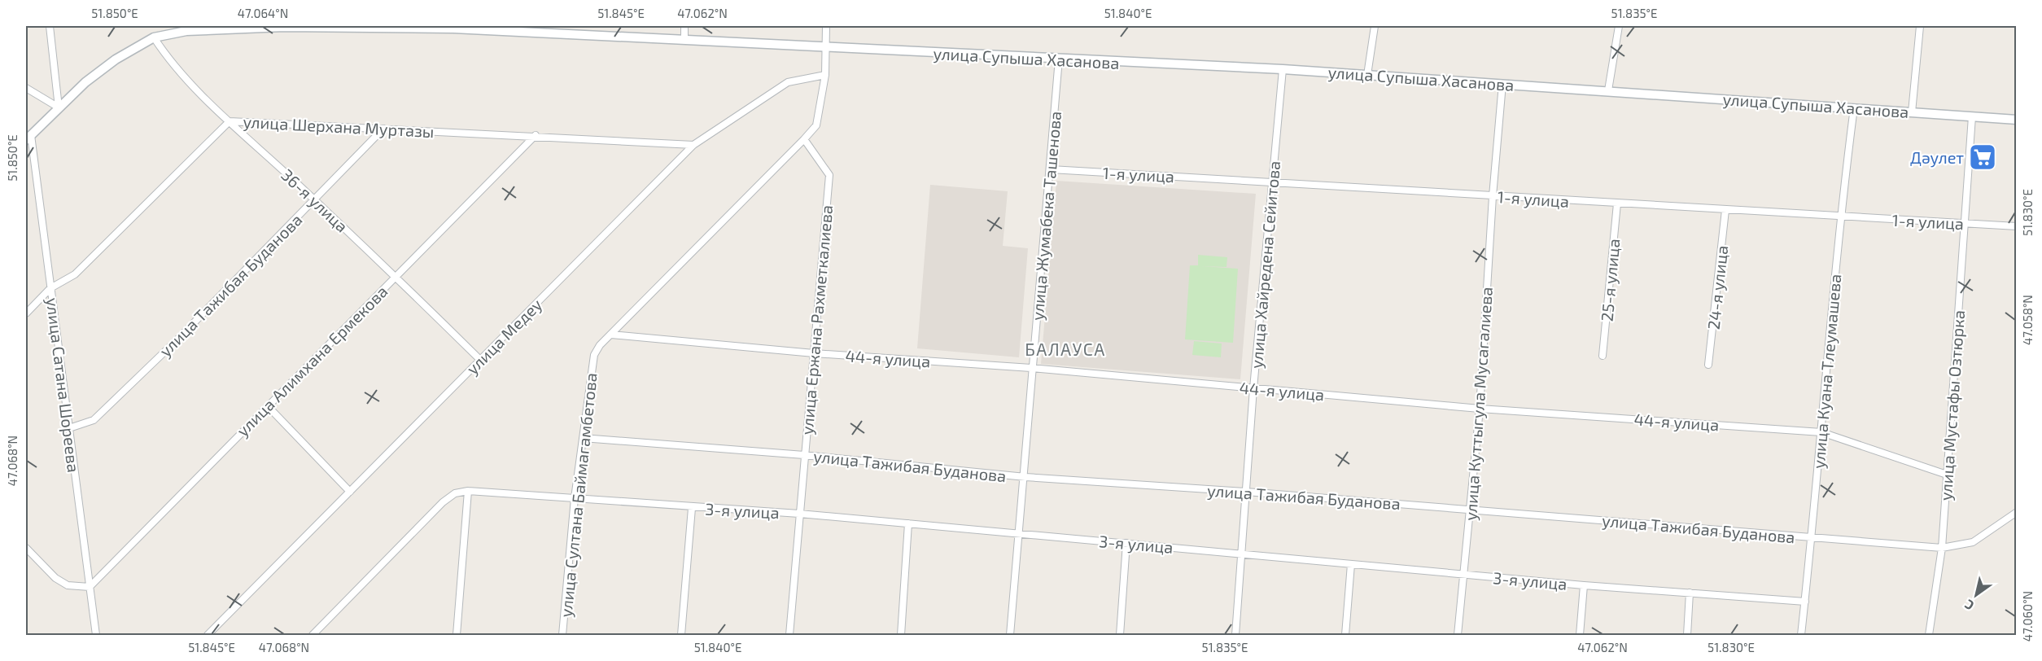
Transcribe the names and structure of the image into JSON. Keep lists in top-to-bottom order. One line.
{"streets":{"street":["улица Супыша Хасанова","улица Шерхана Муртазы","1-я улица","36-я улица","улица Жумабека Ташенова","улица Хайредена Сейитова","25-я улица","улица Тажибая Буданова","24-я улица","улица Ержана Рахметкалиева","улица Медеу","44-я улица","улица Алимхана Ермекова","улица Куана Тлеумашева","улица Сатана Шореева","улица Куттыгула Мусагалиева","улица Мустафы Озтюрка","улица Султана Баймагамбетова","3-я улица"]},"crossings":[["улица Супыша Хасанова","36-я улица"],["улица Супыша Хасанова","улица Жумабека Ташенова"],["улица Супыша Хасанова","улица Хайредена Сейитова"],["улица Супыша Хасанова","улица Куана Тлеумашева"],["улица Супыша Хасанова","улица Сатана Шореева"],["улица Супыша Хасанова","улица Куттыгула Мусагалиева"],["улица Супыша Хасанова","улица Мустафы Озтюрка"],["улица Шерхана Муртазы","36-я улица"],["улица Шерхана Муртазы","улица Тажибая Буданова"],["улица Шерхана Муртазы","улица Медеу"],["улица Шерхана Муртазы","улица Алимхана Ермекова"],["улица Шерхана Муртазы","улица Сатана Шореева"],["1-я улица","улица Жумабека Ташенова"],["1-я улица","улица Хайредена Сейитова"],["1-я улица","25-я улица"],["1-я улица","24-я улица"],["1-я улица","улица Куана Тлеумашева"],["1-я улица","улица Куттыгула Мусагалиева"],["1-я улица","улица Мустафы Озтюрка"],["36-я улица","улица Тажибая Буданова"],["36-я улица","улица Медеу"],["36-я улица","улица Алимхана Ермекова"],["улица Жумабека Ташенова","улица Тажибая Буданова"],["улица Жумабека Ташенова","44-я улица"],["улица Жумабека Ташенова","3-я улица"],["улица Хайредена Сейитова","улица Тажибая Буданова"],["улица Хайредена Сейитова","44-я улица"],["улица Хайредена Сейитова","3-я улица"],["улица Тажибая Буданова","улица Ержана Рахметкалиева"],["улица Тажибая Буданова","улица Куана Тлеумашева"],["улица Тажибая Буданова","улица Сатана Шореева"],["улица Тажибая Буданова","улица Куттыгула Мусагалиева"],["улица Тажибая Буданова","улица Мустафы Озтюрка"],["улица Тажибая Буданова","улица Султана Баймагамбетова"],["улица Ержана Рахметкалиева","44-я улица"],["улица Ержана Рахметкалиева","3-я улица"],["44-я улица","улица Куана Тлеумашева"],["44-я улица","улица Куттыгула Мусагалиева"],["44-я улица","улица Мустафы Озтюрка"],["44-я улица","улица Султана Баймагамбетова"],["улица Алимхана Ермекова","улица Сатана Шореева"],["улица Куана Тлеумашева","3-я улица"],["улица Куттыгула Мусагалиева","3-я улица"],["улица Султана Баймагамбетова","3-я улица"]],"districts":["БАЛАУСА"],"places":{"supermarket":["Дәулет"]},"north":"bottom left","coordinates":["51.850°E","47.064°N","51.845°E","47.062°N","51.840°E","51.835°E","51.830°E","47.058°N","47.068°N","47.060°N"]}
